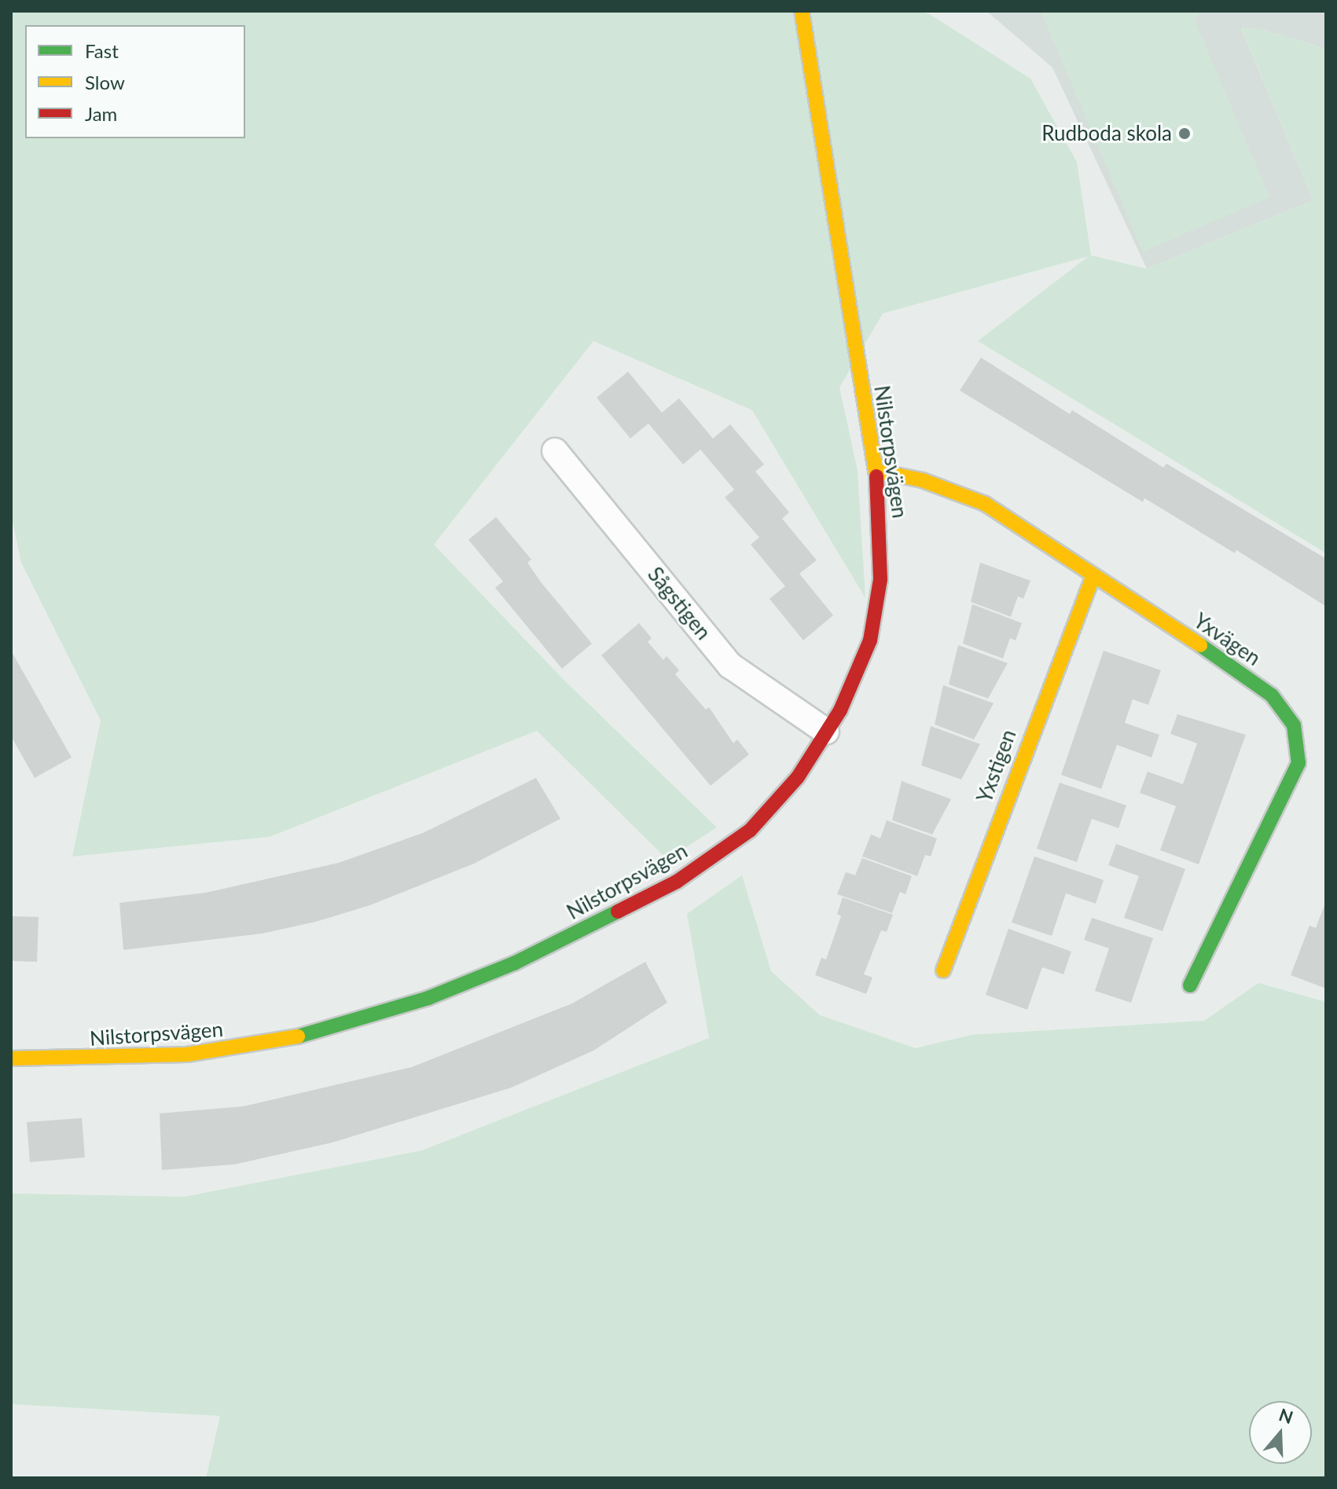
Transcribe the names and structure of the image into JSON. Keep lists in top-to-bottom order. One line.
{"streets":{"street":["Nilstorpsvägen","Sågstigen","Yxvägen","Yxstigen"]},"crossings":[["Nilstorpsvägen","Sågstigen"],["Nilstorpsvägen","Yxvägen"],["Yxvägen","Yxstigen"]],"places":["Rudboda skola"],"legend":["Fast","Slow","Jam"],"north":"top"}
